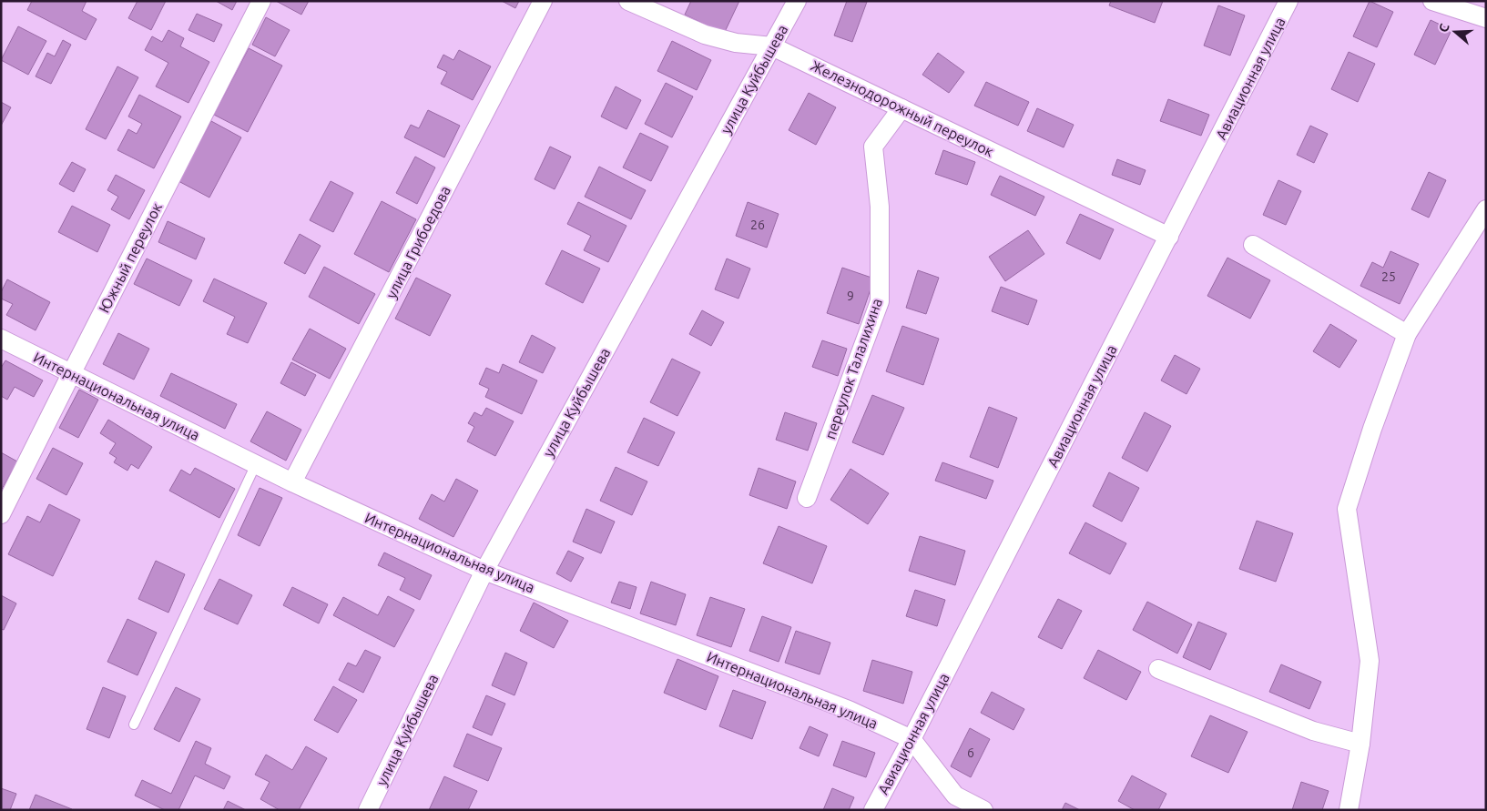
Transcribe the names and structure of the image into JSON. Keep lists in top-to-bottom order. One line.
{"streets":{"street":["Авиационная улица","улица Куйбышева","Железнодорожный переулок","улица Грибоедова","Южный переулок","переулок Талалихина","Интернациональная улица"]},"crossings":[["Авиационная улица","Железнодорожный переулок"],["Авиационная улица","Интернациональная улица"],["улица Куйбышева","Железнодорожный переулок"],["улица Куйбышева","Интернациональная улица"],["Железнодорожный переулок","переулок Талалихина"],["улица Грибоедова","Интернациональная улица"],["Южный переулок","Интернациональная улица"]],"house_numbers":["26","25","9","6"],"north":"left"}
